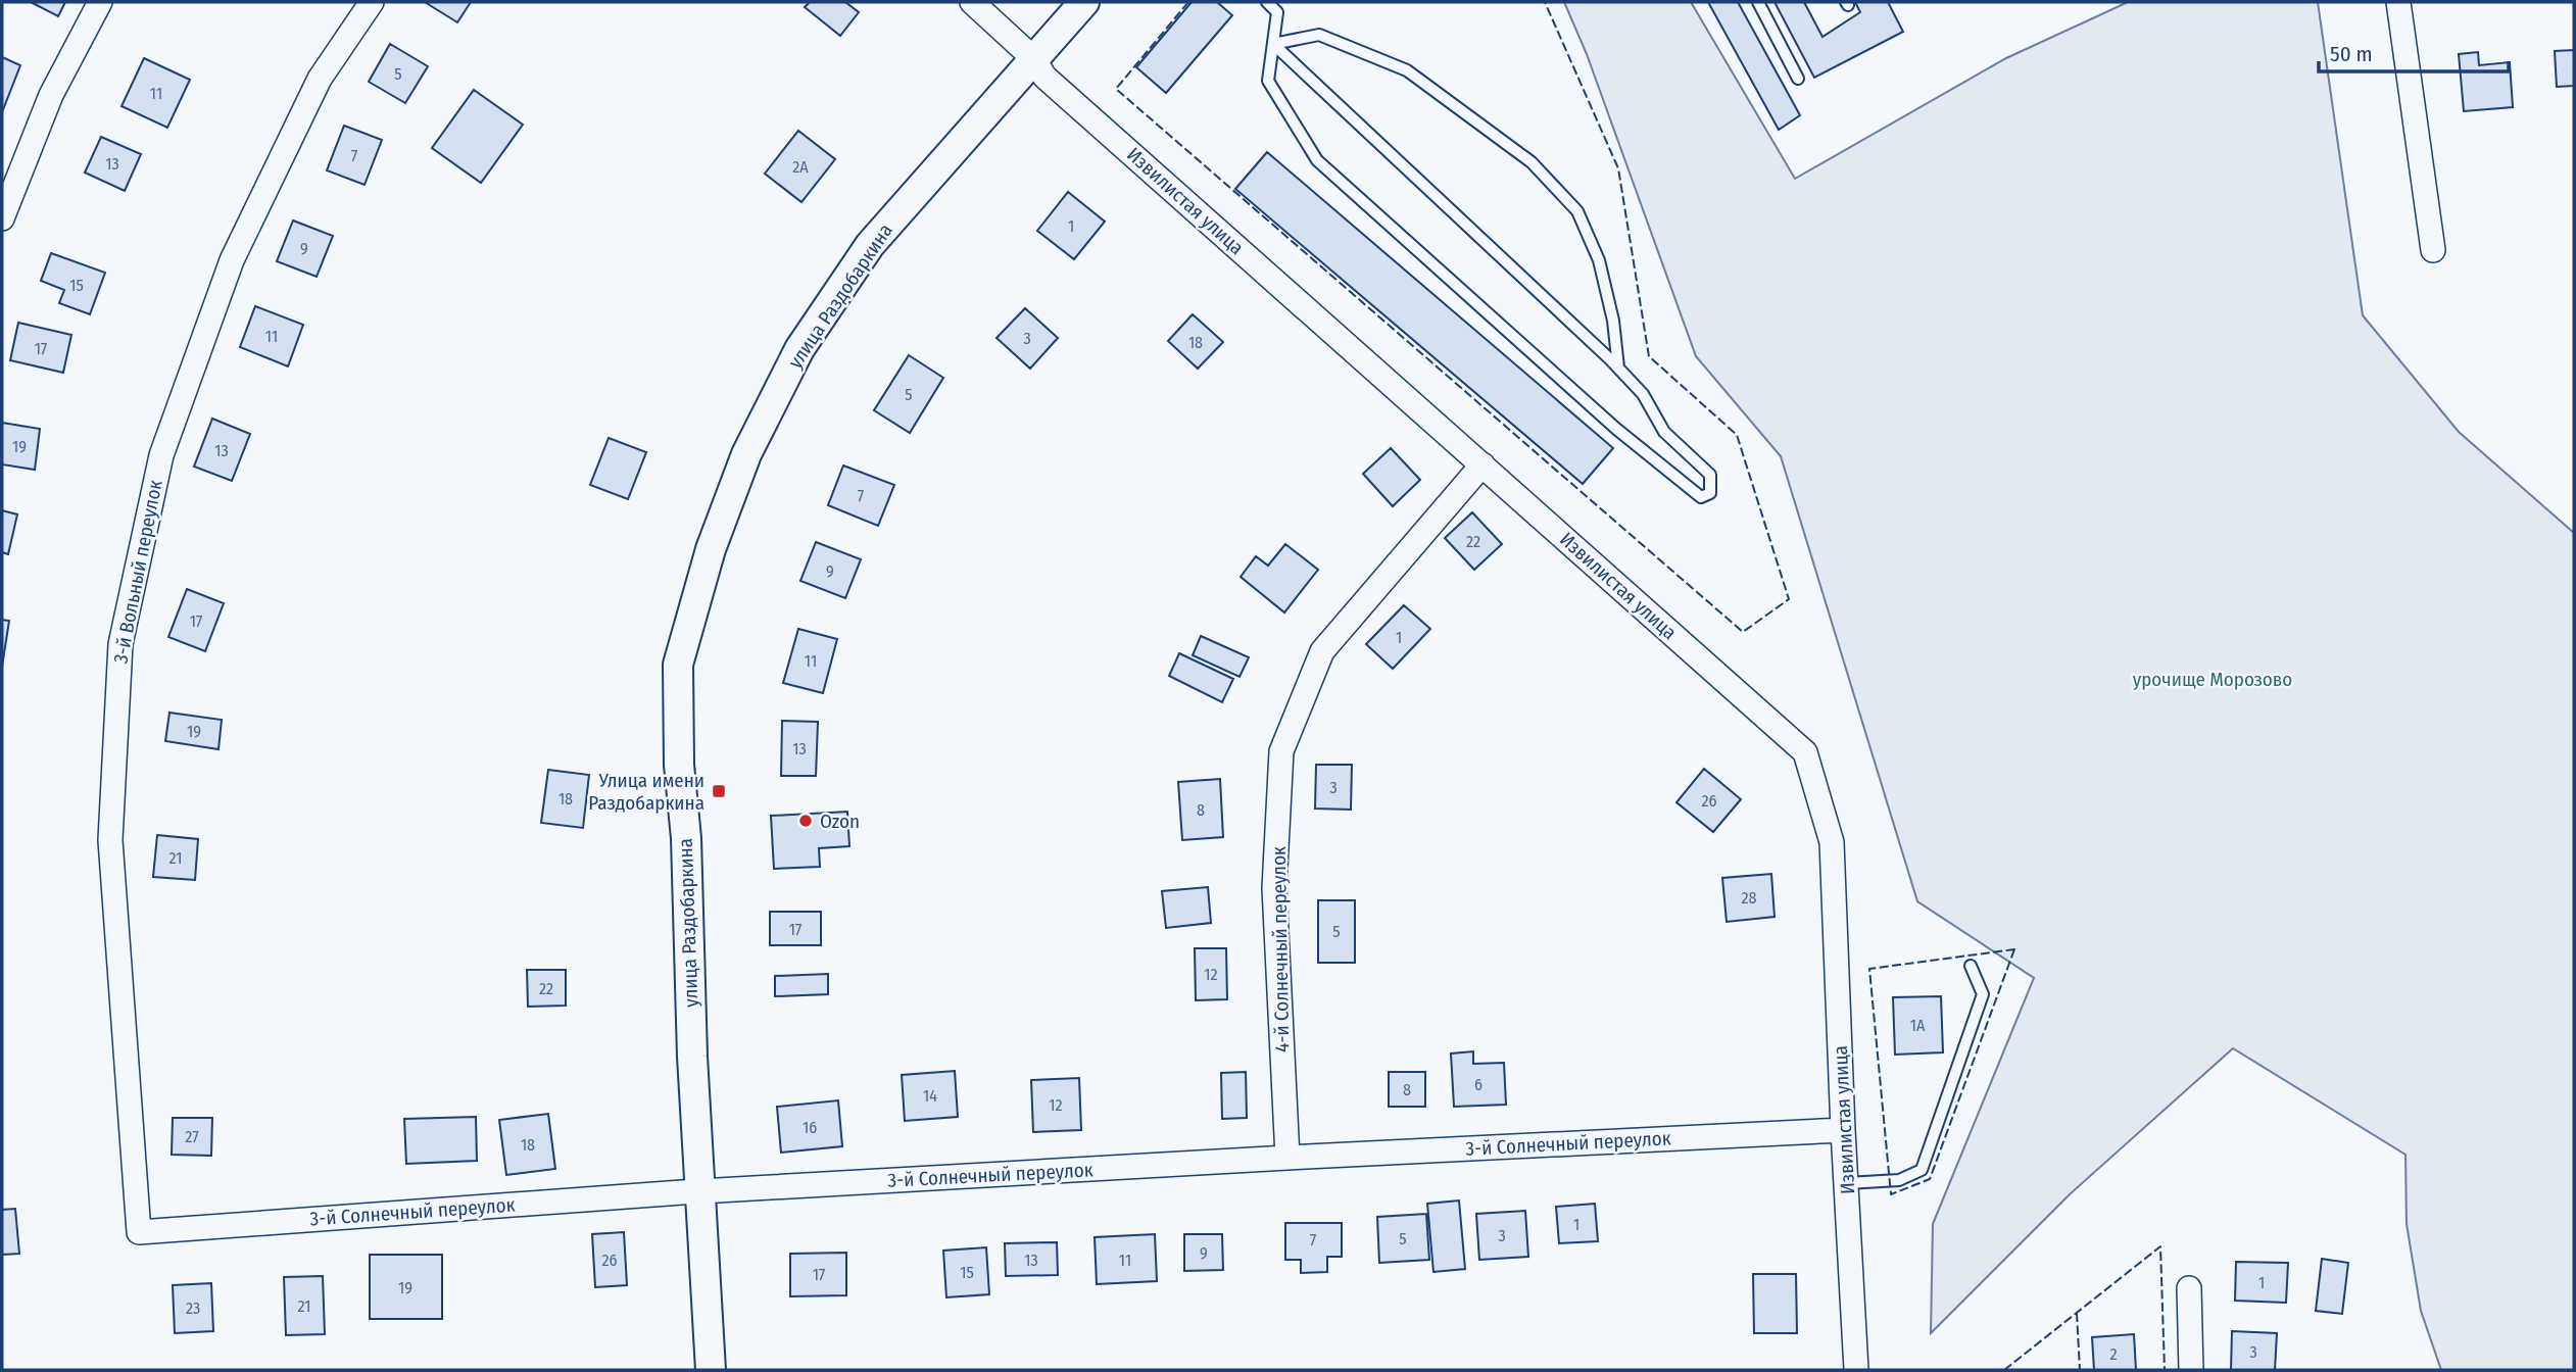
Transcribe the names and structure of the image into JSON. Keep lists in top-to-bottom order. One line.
{"streets":{"street":["Извилистая улица","улица Раздобаркина","3-й Вольный переулок","4-й Солнечный переулок","3-й Солнечный переулок"]},"crossings":[["Извилистая улица","улица Раздобаркина"],["Извилистая улица","4-й Солнечный переулок"],["Извилистая улица","3-й Солнечный переулок"],["улица Раздобаркина","3-й Солнечный переулок"],["3-й Вольный переулок","3-й Солнечный переулок"],["4-й Солнечный переулок","3-й Солнечный переулок"]],"parks":["урочище Морозово"],"places":{"transit":["Улица имени Раздобаркина"],"other":["Ozon"]},"house_numbers":["5","11","7","13","2А","1","9","15","11","3","18","17","5","19","13","7","22","9","17","1","11","19","13","3","18","26","8","21","28","17","5","12","22","1А","6","8","14","12","16","27","18","1","3","5","7","9","26","13","11","15","17","1","19","21","23","3","2"],"scale_bar":"50 m"}
